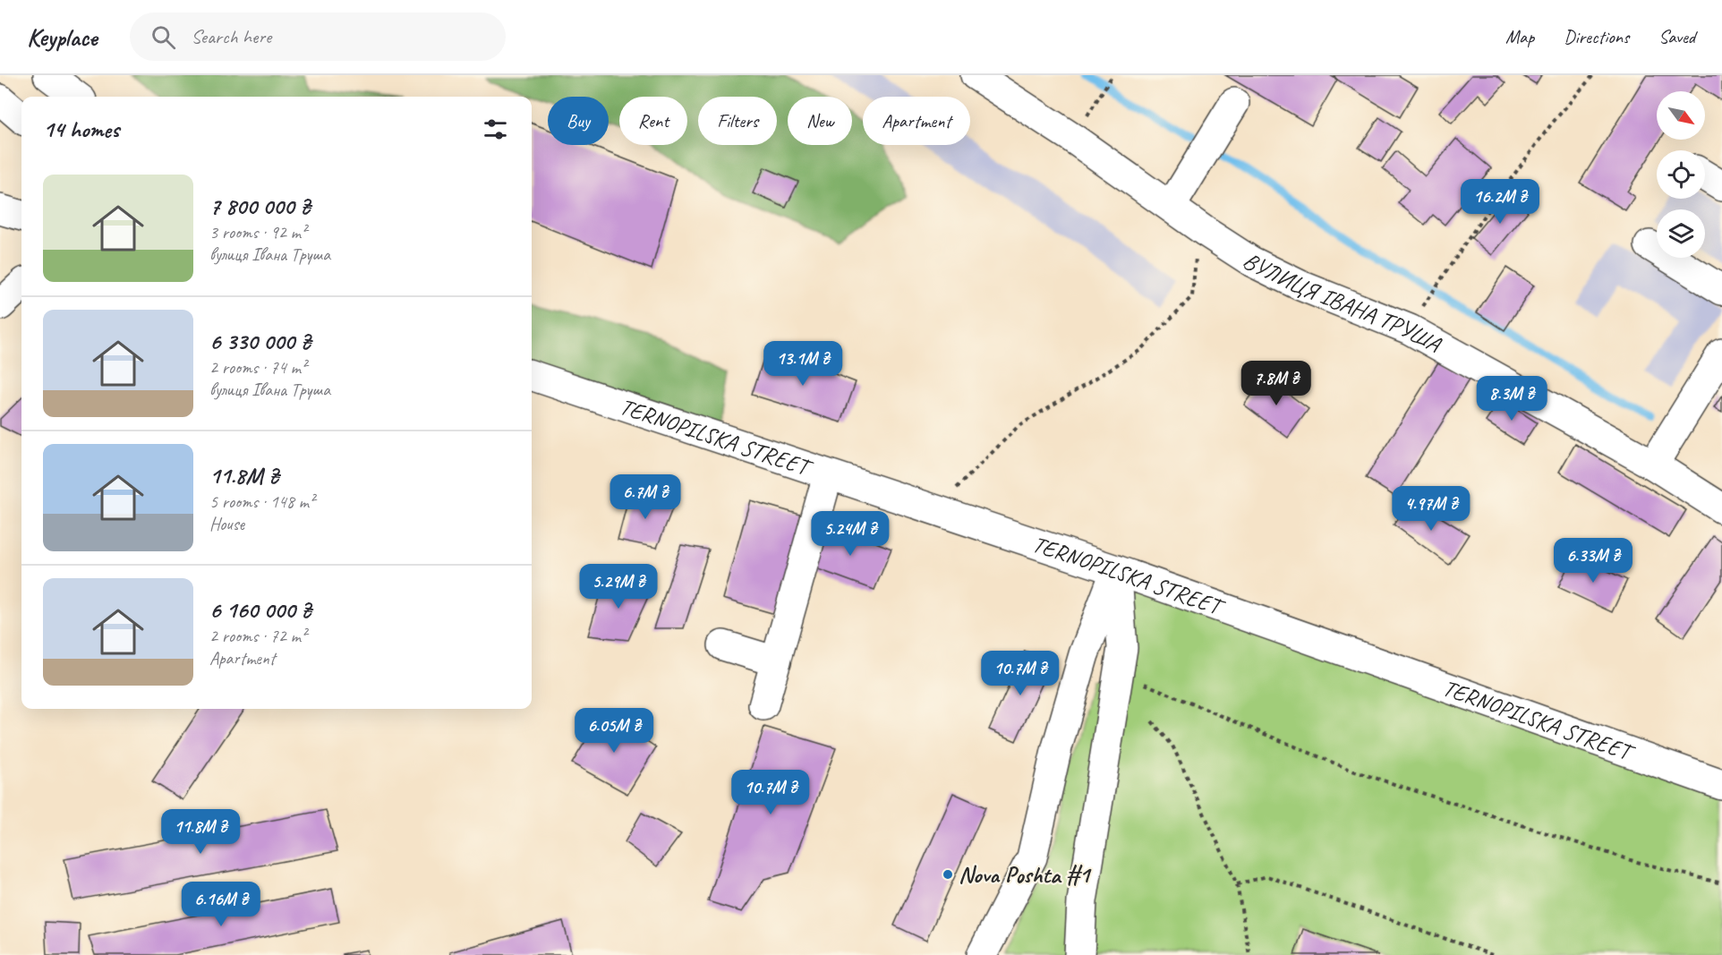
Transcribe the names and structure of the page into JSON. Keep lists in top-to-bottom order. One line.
{"streets":{"street":["ВУЛИЦЯ ІВАНА ТРУША","TERNOPILSKA STREET"]},"places":["Nova Poshta #1"],"north":"bottom right","page":{"header":"Keyplace","search":"Search here","nav":["Map","Directions","Saved"],"chip":["Buy","Rent","Filters","New","Apartment"],"heading":"14 homes","list":[{"name":"7 800 000 ₴","note":"3 rooms · 92 m² · вулиця Івана Труша"},{"name":"6 330 000 ₴","note":"2 rooms · 74 m² · вулиця Івана Труша"},{"name":"11.8M ₴","note":"5 rooms · 148 m² · House"},{"name":"6 160 000 ₴","note":"2 rooms · 72 m² · Apartment"}],"price":["16.2M ₴","13.1M ₴","7.8M ₴","8.3M ₴","6.7M ₴","4.97M ₴","5.24M ₴","6.33M ₴","5.29M ₴","10.7M ₴","6.05M ₴","10.7M ₴","11.8M ₴","6.16M ₴"]}}
